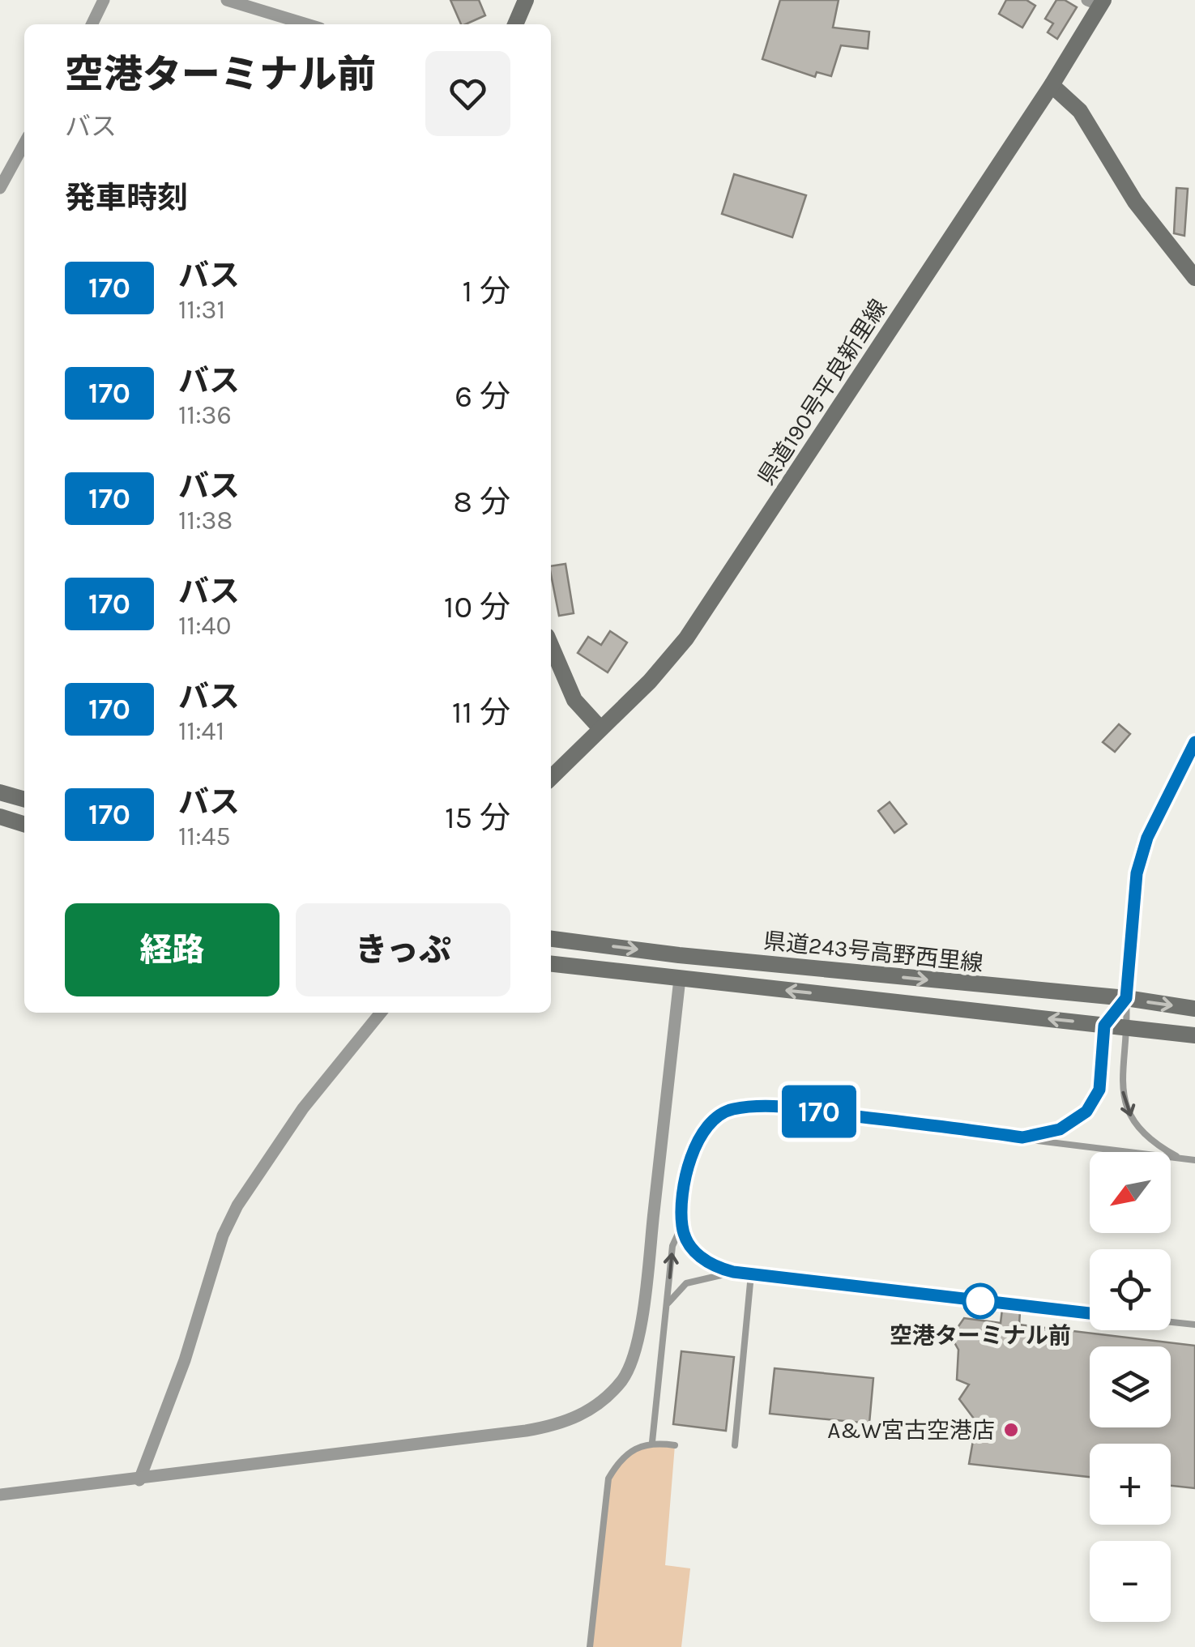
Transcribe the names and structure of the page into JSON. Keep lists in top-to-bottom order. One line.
{"streets":{"main road":["県道190号平良新里線","県道243号高野西里線"]},"places":["空港ターミナル前","A&W宮古空港店"],"lines":["bus line 170"],"north":"bottom left","page":{"on_map":"170","heading":[["空港ターミナル前","バス"],"発車時刻"],"list":[{"mark":"170","name":"バス","note":"11:31","value":"1 分"},{"mark":"170","name":"バス","note":"11:36","value":"6 分"},{"mark":"170","name":"バス","note":"11:38","value":"8 分"},{"mark":"170","name":"バス","note":"11:40","value":"10 分"},{"mark":"170","name":"バス","note":"11:41","value":"11 分"},{"mark":"170","name":"バス","note":"11:45","value":"15 分"}],"buttons":["経路","きっぷ"],"map_buttons":["+","−"]}}
